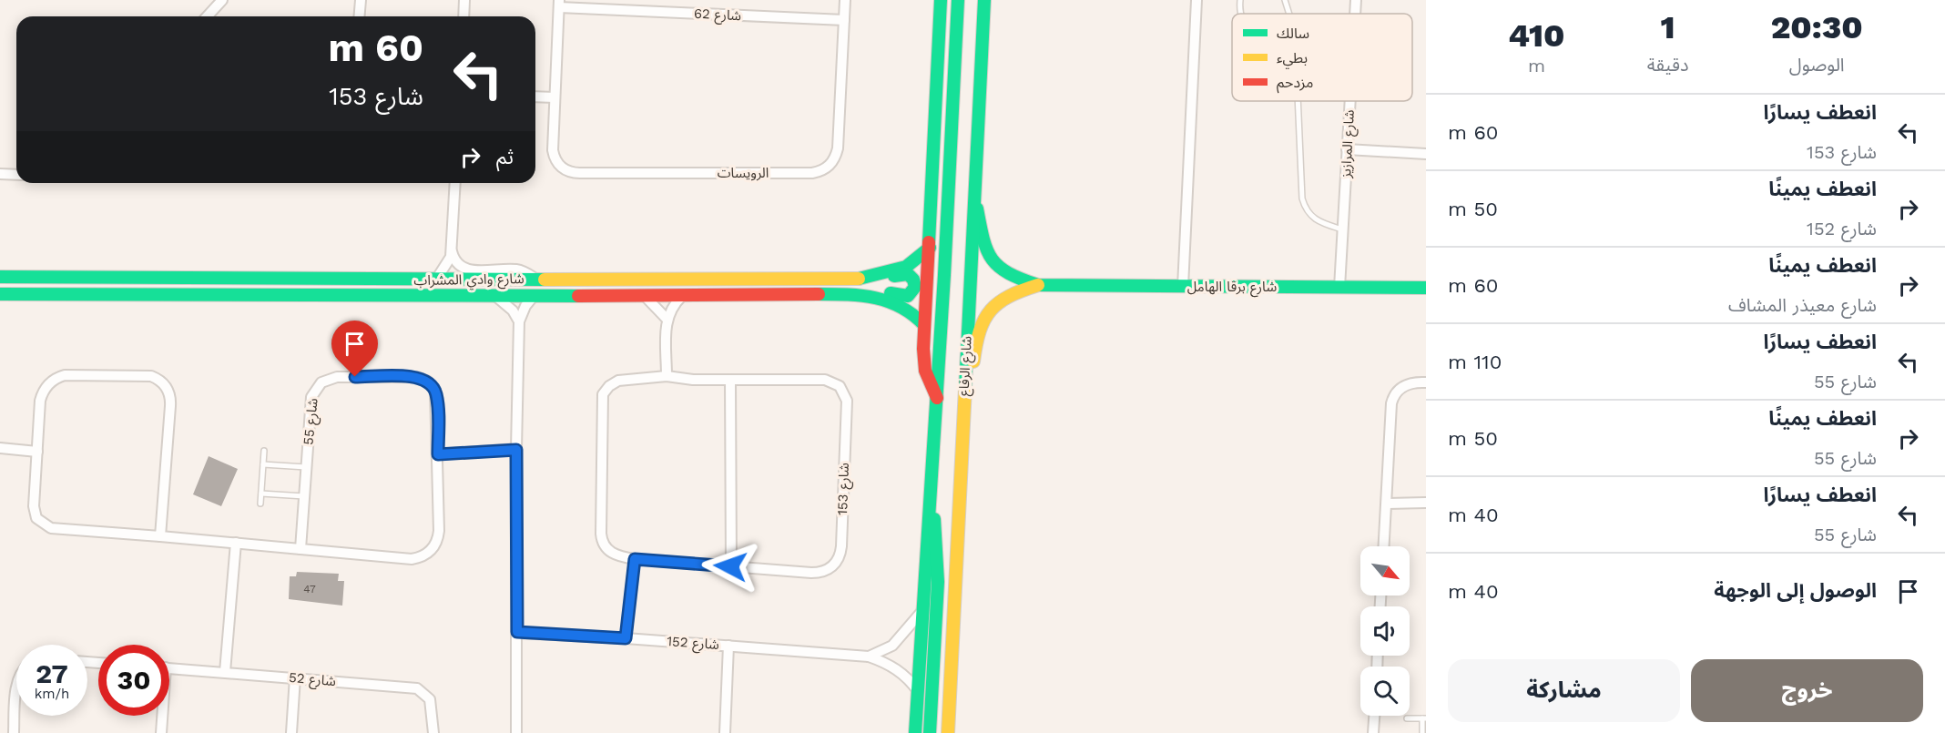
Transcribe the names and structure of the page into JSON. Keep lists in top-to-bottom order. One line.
{"streets":{"street":["شارع 62","شارع المرازيز","الرويسات","شارع وادي المشراب","شارع برقا الهامل","شارع الرفاع","شارع 55","شارع 153","شارع 152","شارع 52"]},"crossings":[["شارع 62","الرويسات"],["شارع المرازيز","شارع برقا الهامل"],["شارع وادي المشراب","شارع الرفاع"],["شارع برقا الهامل","شارع الرفاع"],["شارع الرفاع","شارع 152"]],"house_numbers":["47"],"legend":["سالك","بطيء","مزدحم"],"north":"bottom right","page":{"eta":["20:30","الوصول","1","دقيقة","410","m"],"turn":["60 m","شارع 153"],"list":[{"name":"انعطف يسارًا","note":"شارع 153","value":"60 m"},{"name":"انعطف يمينًا","note":"شارع 152","value":"50 m"},{"name":"انعطف يمينًا","note":"شارع معيذر المشاف","value":"60 m"},{"name":"انعطف يسارًا","note":"شارع 55","value":"110 m"},{"name":"انعطف يمينًا","note":"شارع 55","value":"50 m"},{"name":"انعطف يسارًا","note":"شارع 55","value":"40 m"},{"name":"الوصول إلى الوجهة","value":"40 m"}],"then":"ثم","speed":"27 km/h","limit":"30","buttons":["خروج","مشاركة"]}}
